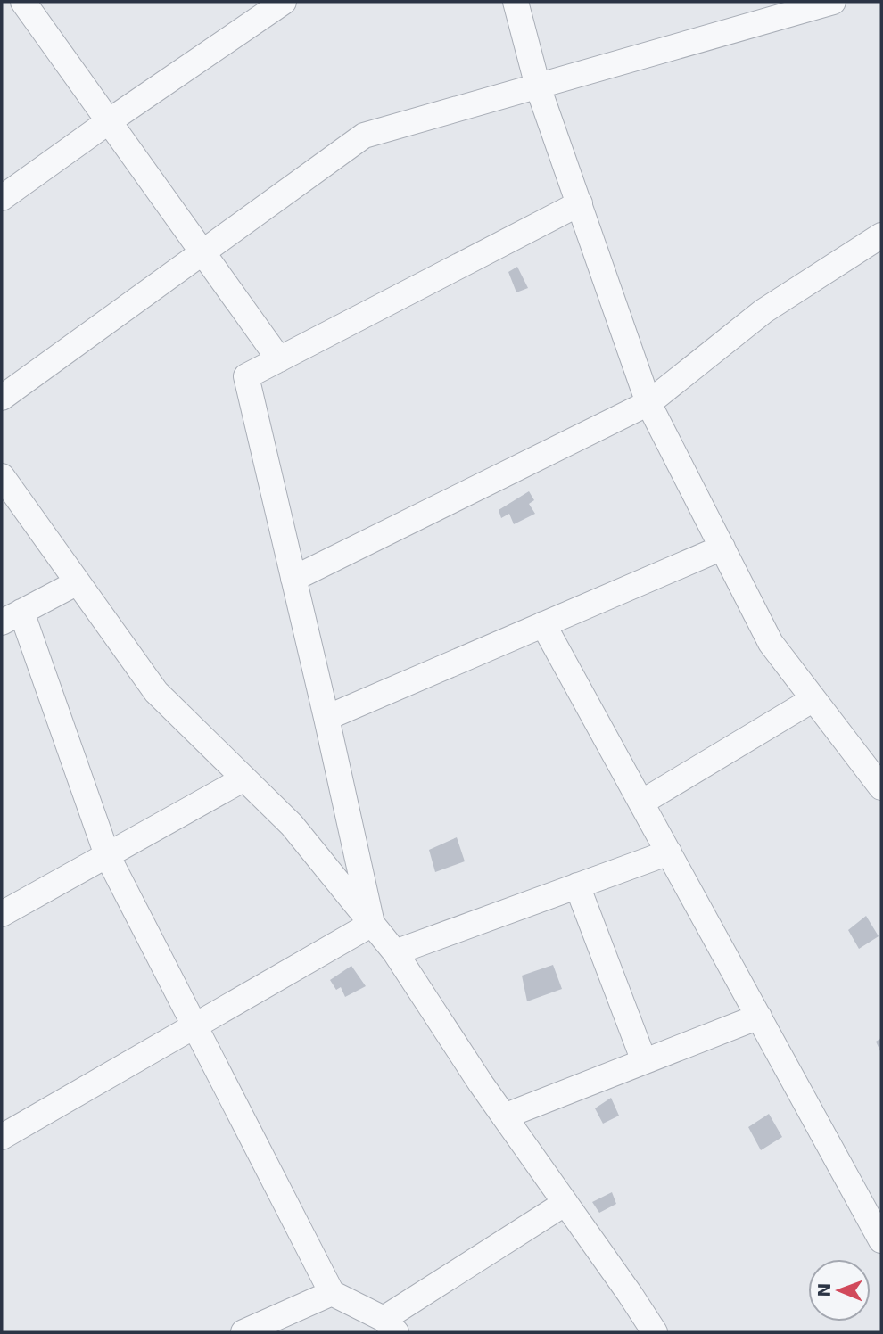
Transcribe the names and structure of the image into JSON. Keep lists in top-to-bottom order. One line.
{"north":"left"}
